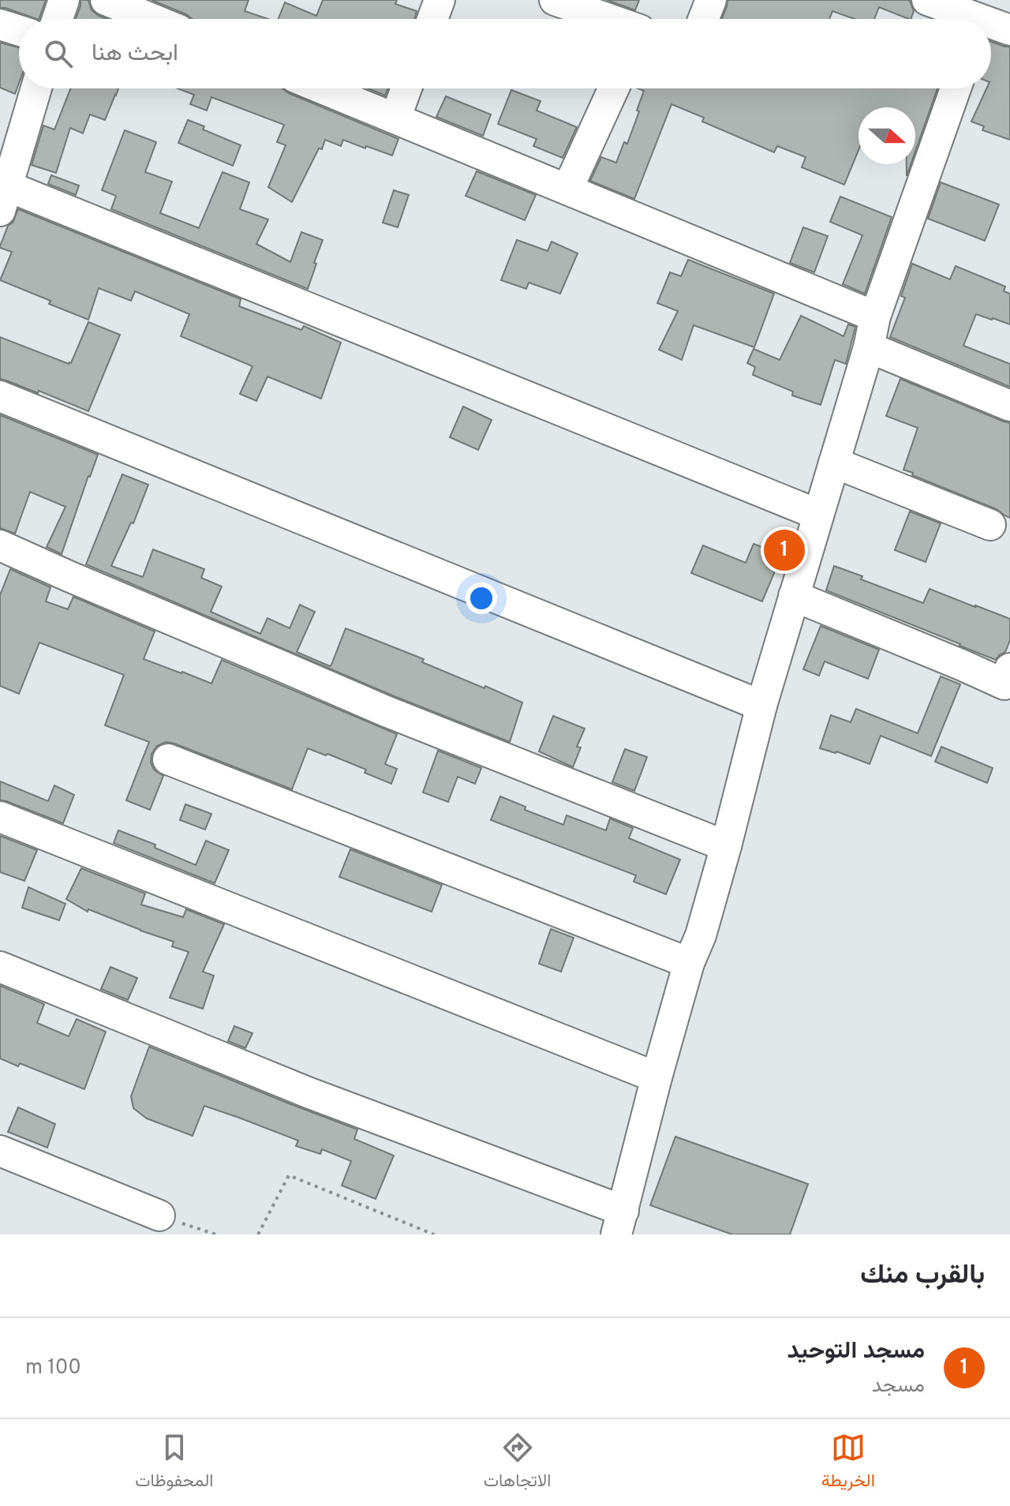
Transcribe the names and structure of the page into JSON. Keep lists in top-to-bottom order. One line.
{"north":"right","page":{"search":"ابحث هنا","pins":"1","heading":"بالقرب منك","list":[{"mark":"1","name":"مسجد التوحيد","note":"مسجد","value":"100 m"}],"nav":["الخريطة","الاتجاهات","المحفوظات"]}}
